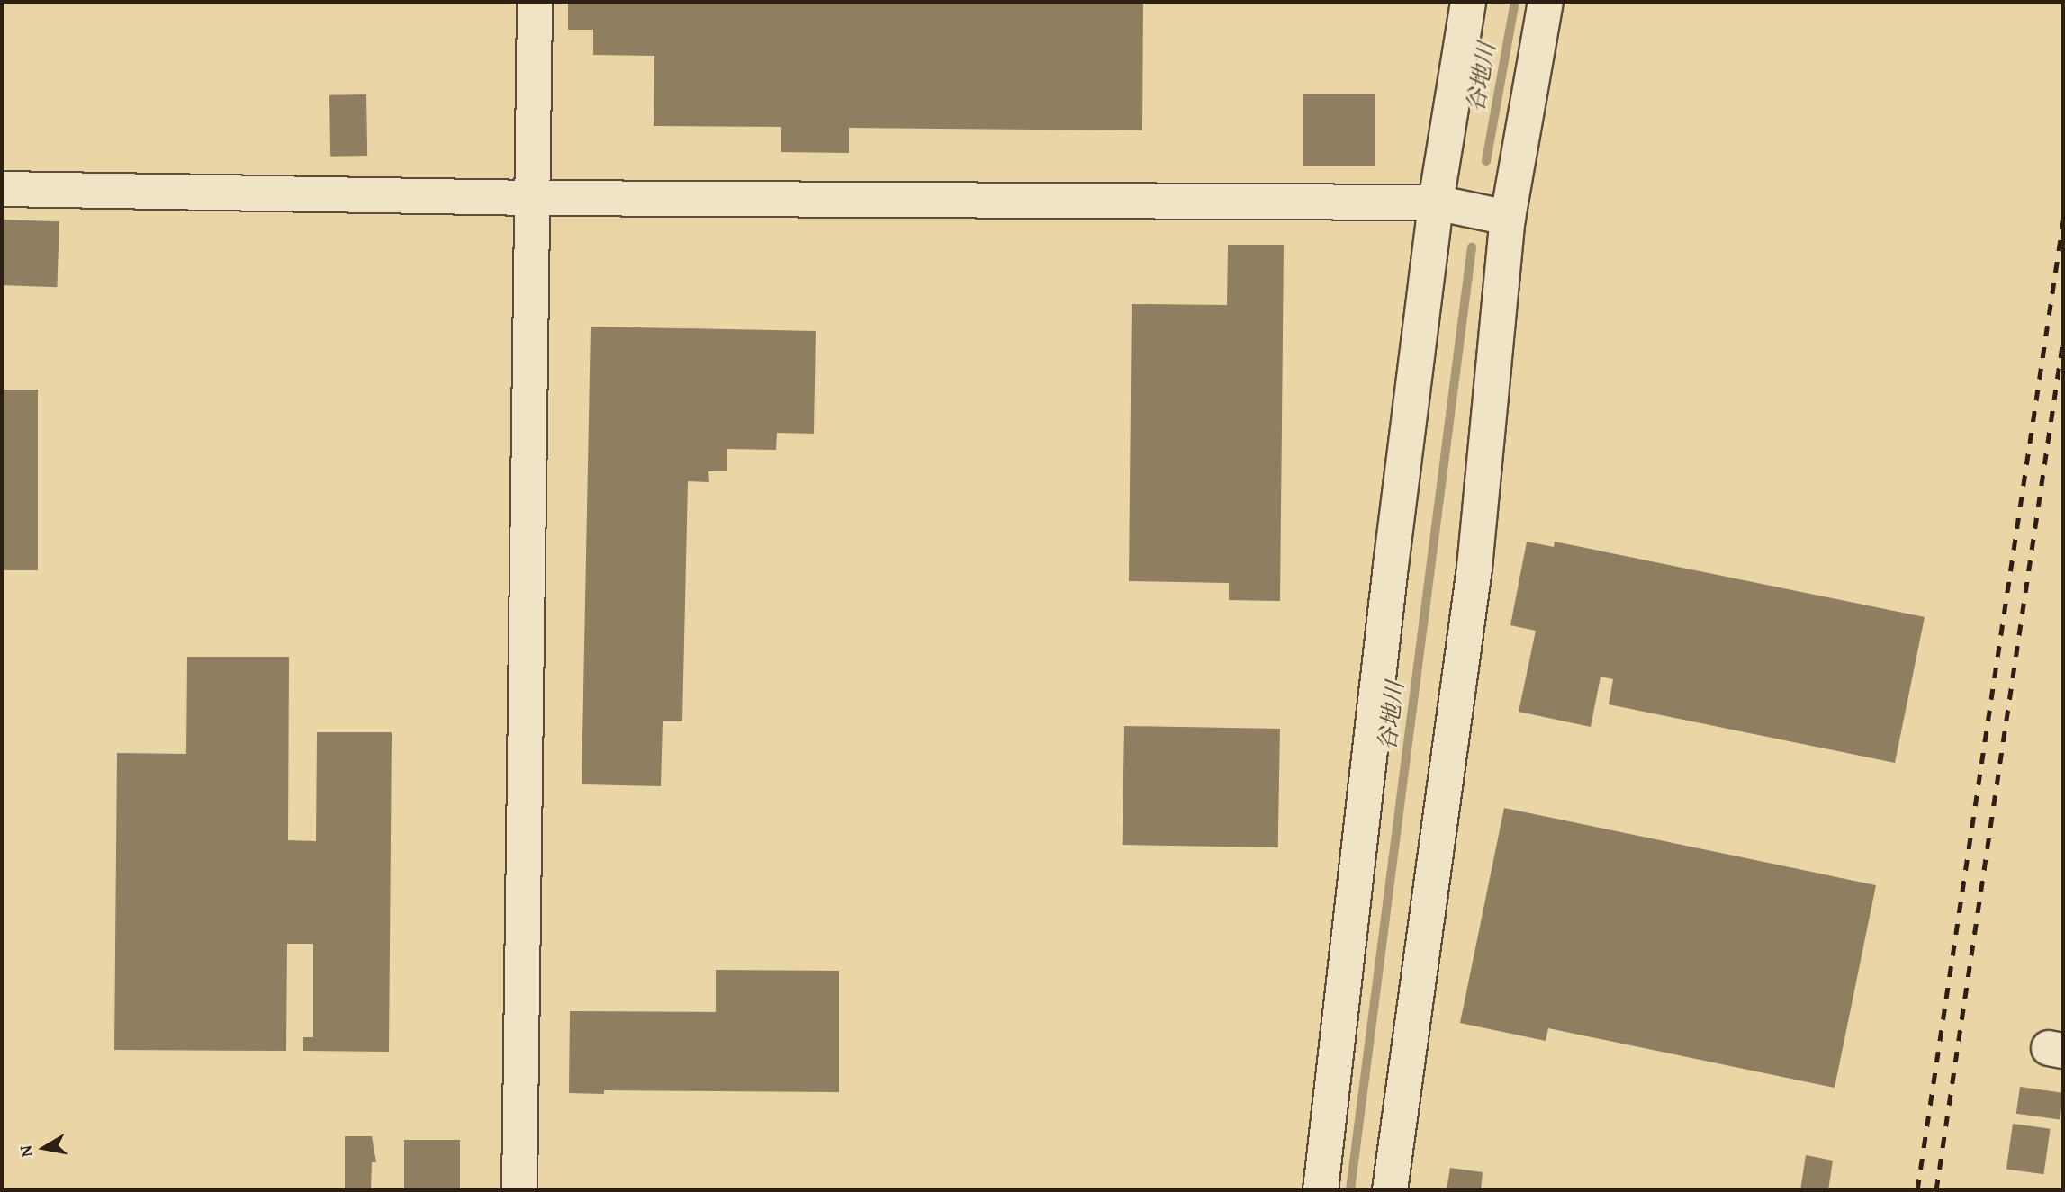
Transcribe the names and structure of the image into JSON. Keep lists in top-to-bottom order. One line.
{"water":["谷地川"],"north":"left"}
